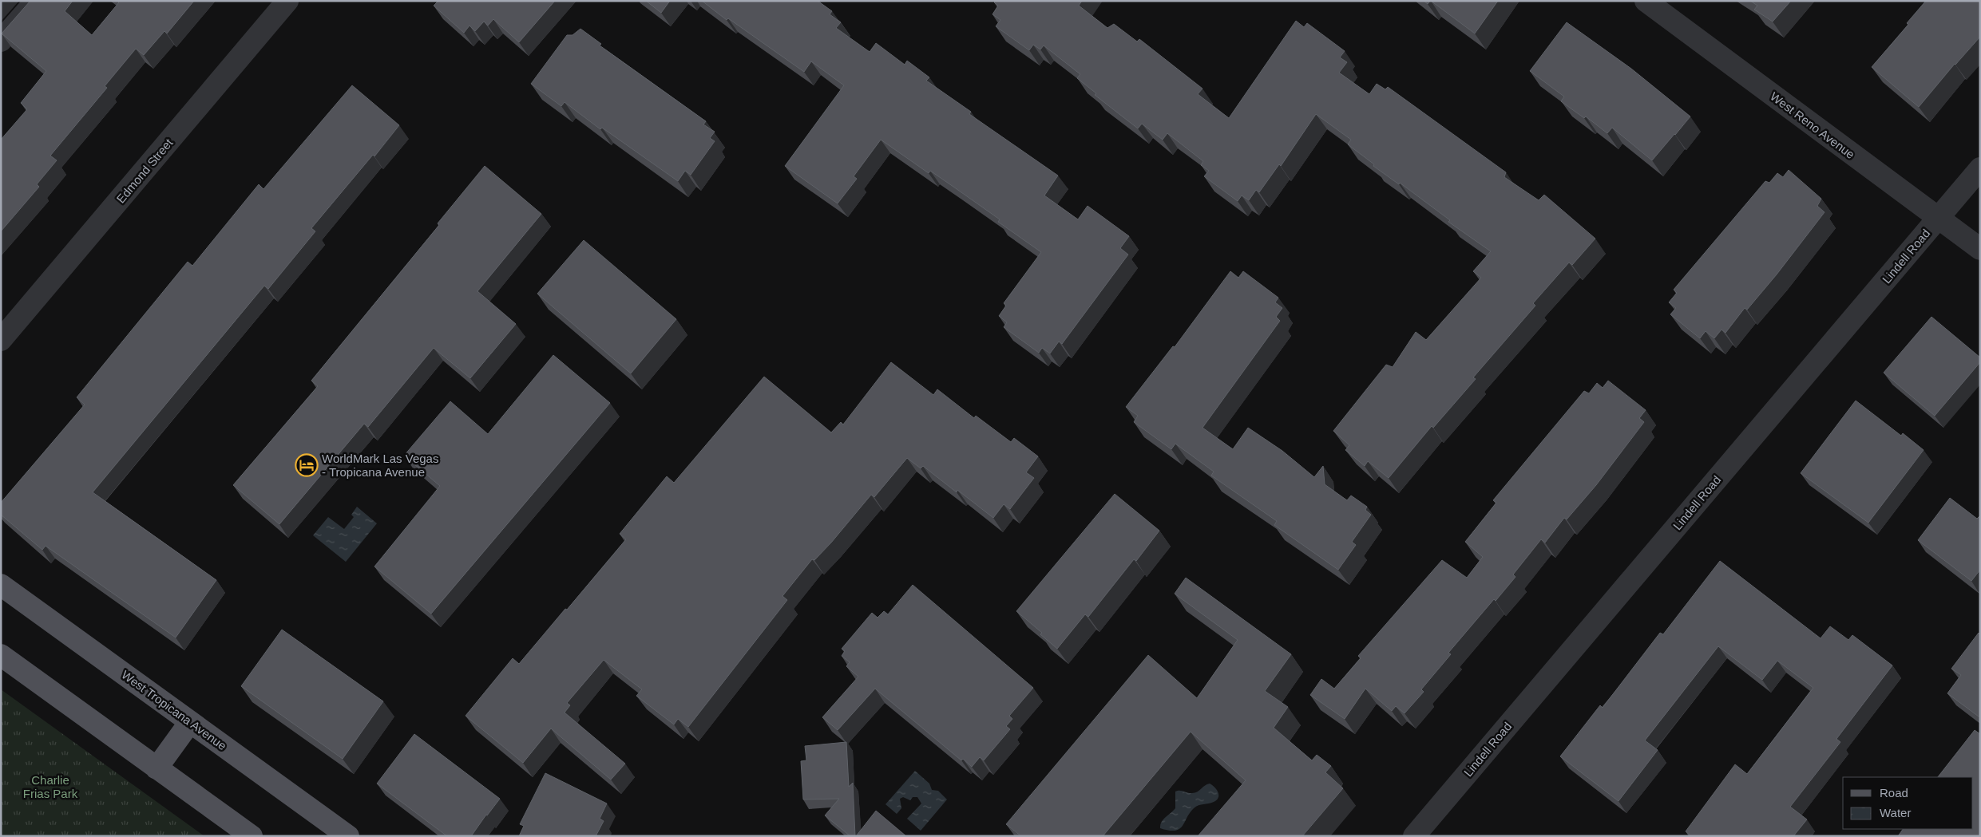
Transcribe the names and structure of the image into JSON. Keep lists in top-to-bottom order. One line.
{"streets":{"main road":["West Tropicana Avenue"],"street":["West Reno Avenue","Edmond Street","Lindell Road"]},"crossings":[["West Reno Avenue","Lindell Road"]],"parks":["Charlie Frias Park"],"places":{"hotel":["WorldMark Las Vegas - Tropicana Avenue"]},"legend":["Road","Water"]}
